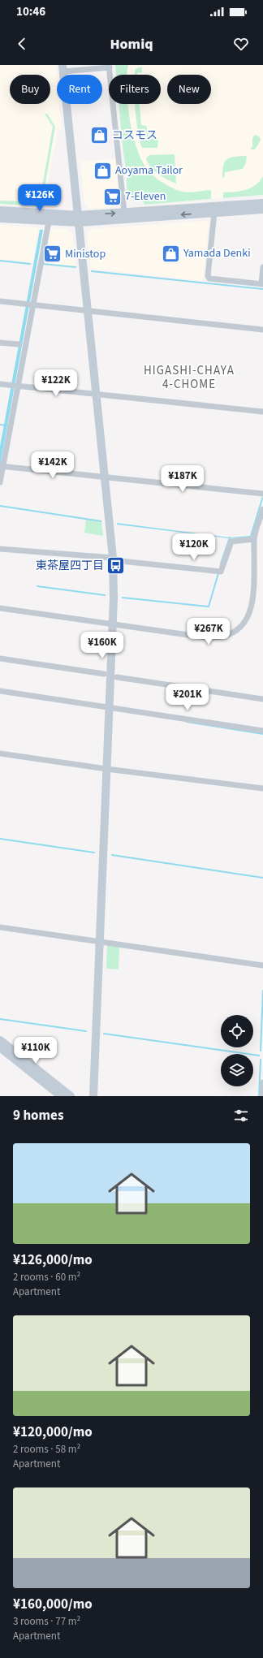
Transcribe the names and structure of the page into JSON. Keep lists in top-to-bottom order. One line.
{"districts":["HIGASHI-CHAYA 4-CHOME"],"places":{"shop":["コスモス","Aoyama Tailor","Yamada Denki"],"supermarket":["7-Eleven","Ministop"],"bus stop":["東茶屋四丁目"]},"page":{"status":"10:46","header":"Homiq","chip":["Buy","Rent","Filters","New"],"price":["¥126K","¥122K","¥142K","¥187K","¥120K","¥267K","¥160K","¥201K","¥110K"],"heading":"9 homes","list":[{"name":"¥126,000/mo","note":"2 rooms · 60 m² · Apartment"},{"name":"¥120,000/mo","note":"2 rooms · 58 m² · Apartment"},{"name":"¥160,000/mo","note":"3 rooms · 77 m² · Apartment"}]}}
